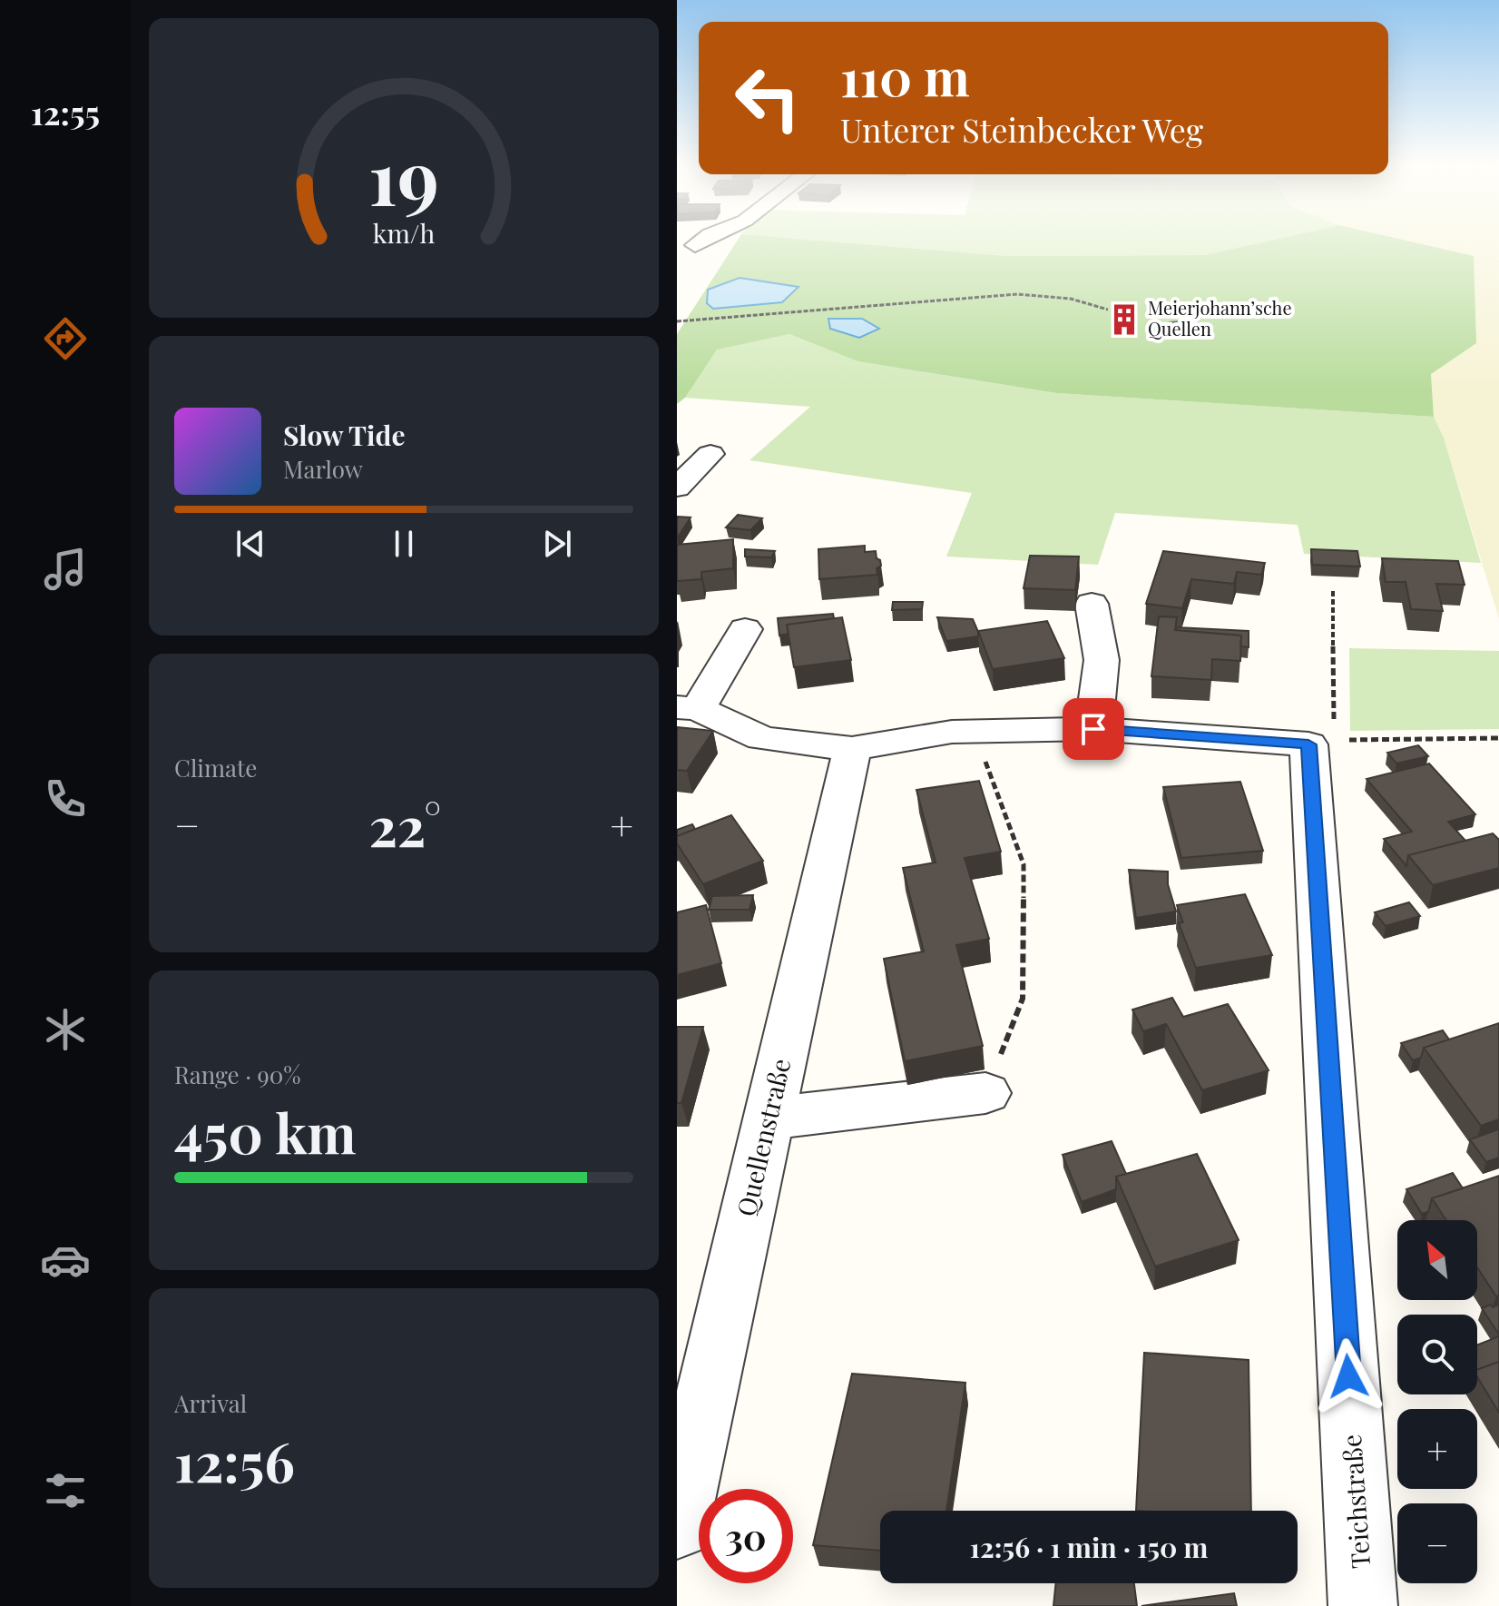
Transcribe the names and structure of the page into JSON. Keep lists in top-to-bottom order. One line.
{"streets":{"street":["Quellenstraße","Teichstraße"]},"places":{"building":["Meierjohann’sche Quellen"]},"north":"top left","page":{"tabs":"12:55","turn":["110 m","Unterer Steinbecker Weg"],"song":["Slow Tide","Marlow"],"tile":["Climate",["Range · 90%","450 km"],["Arrival","12:56"]],"heat":["−","22°","+"],"map_buttons":["+","−"],"limit":"30","trip":"12:56 · 1 min · 150 m","gauge":["19","km/h"]}}
